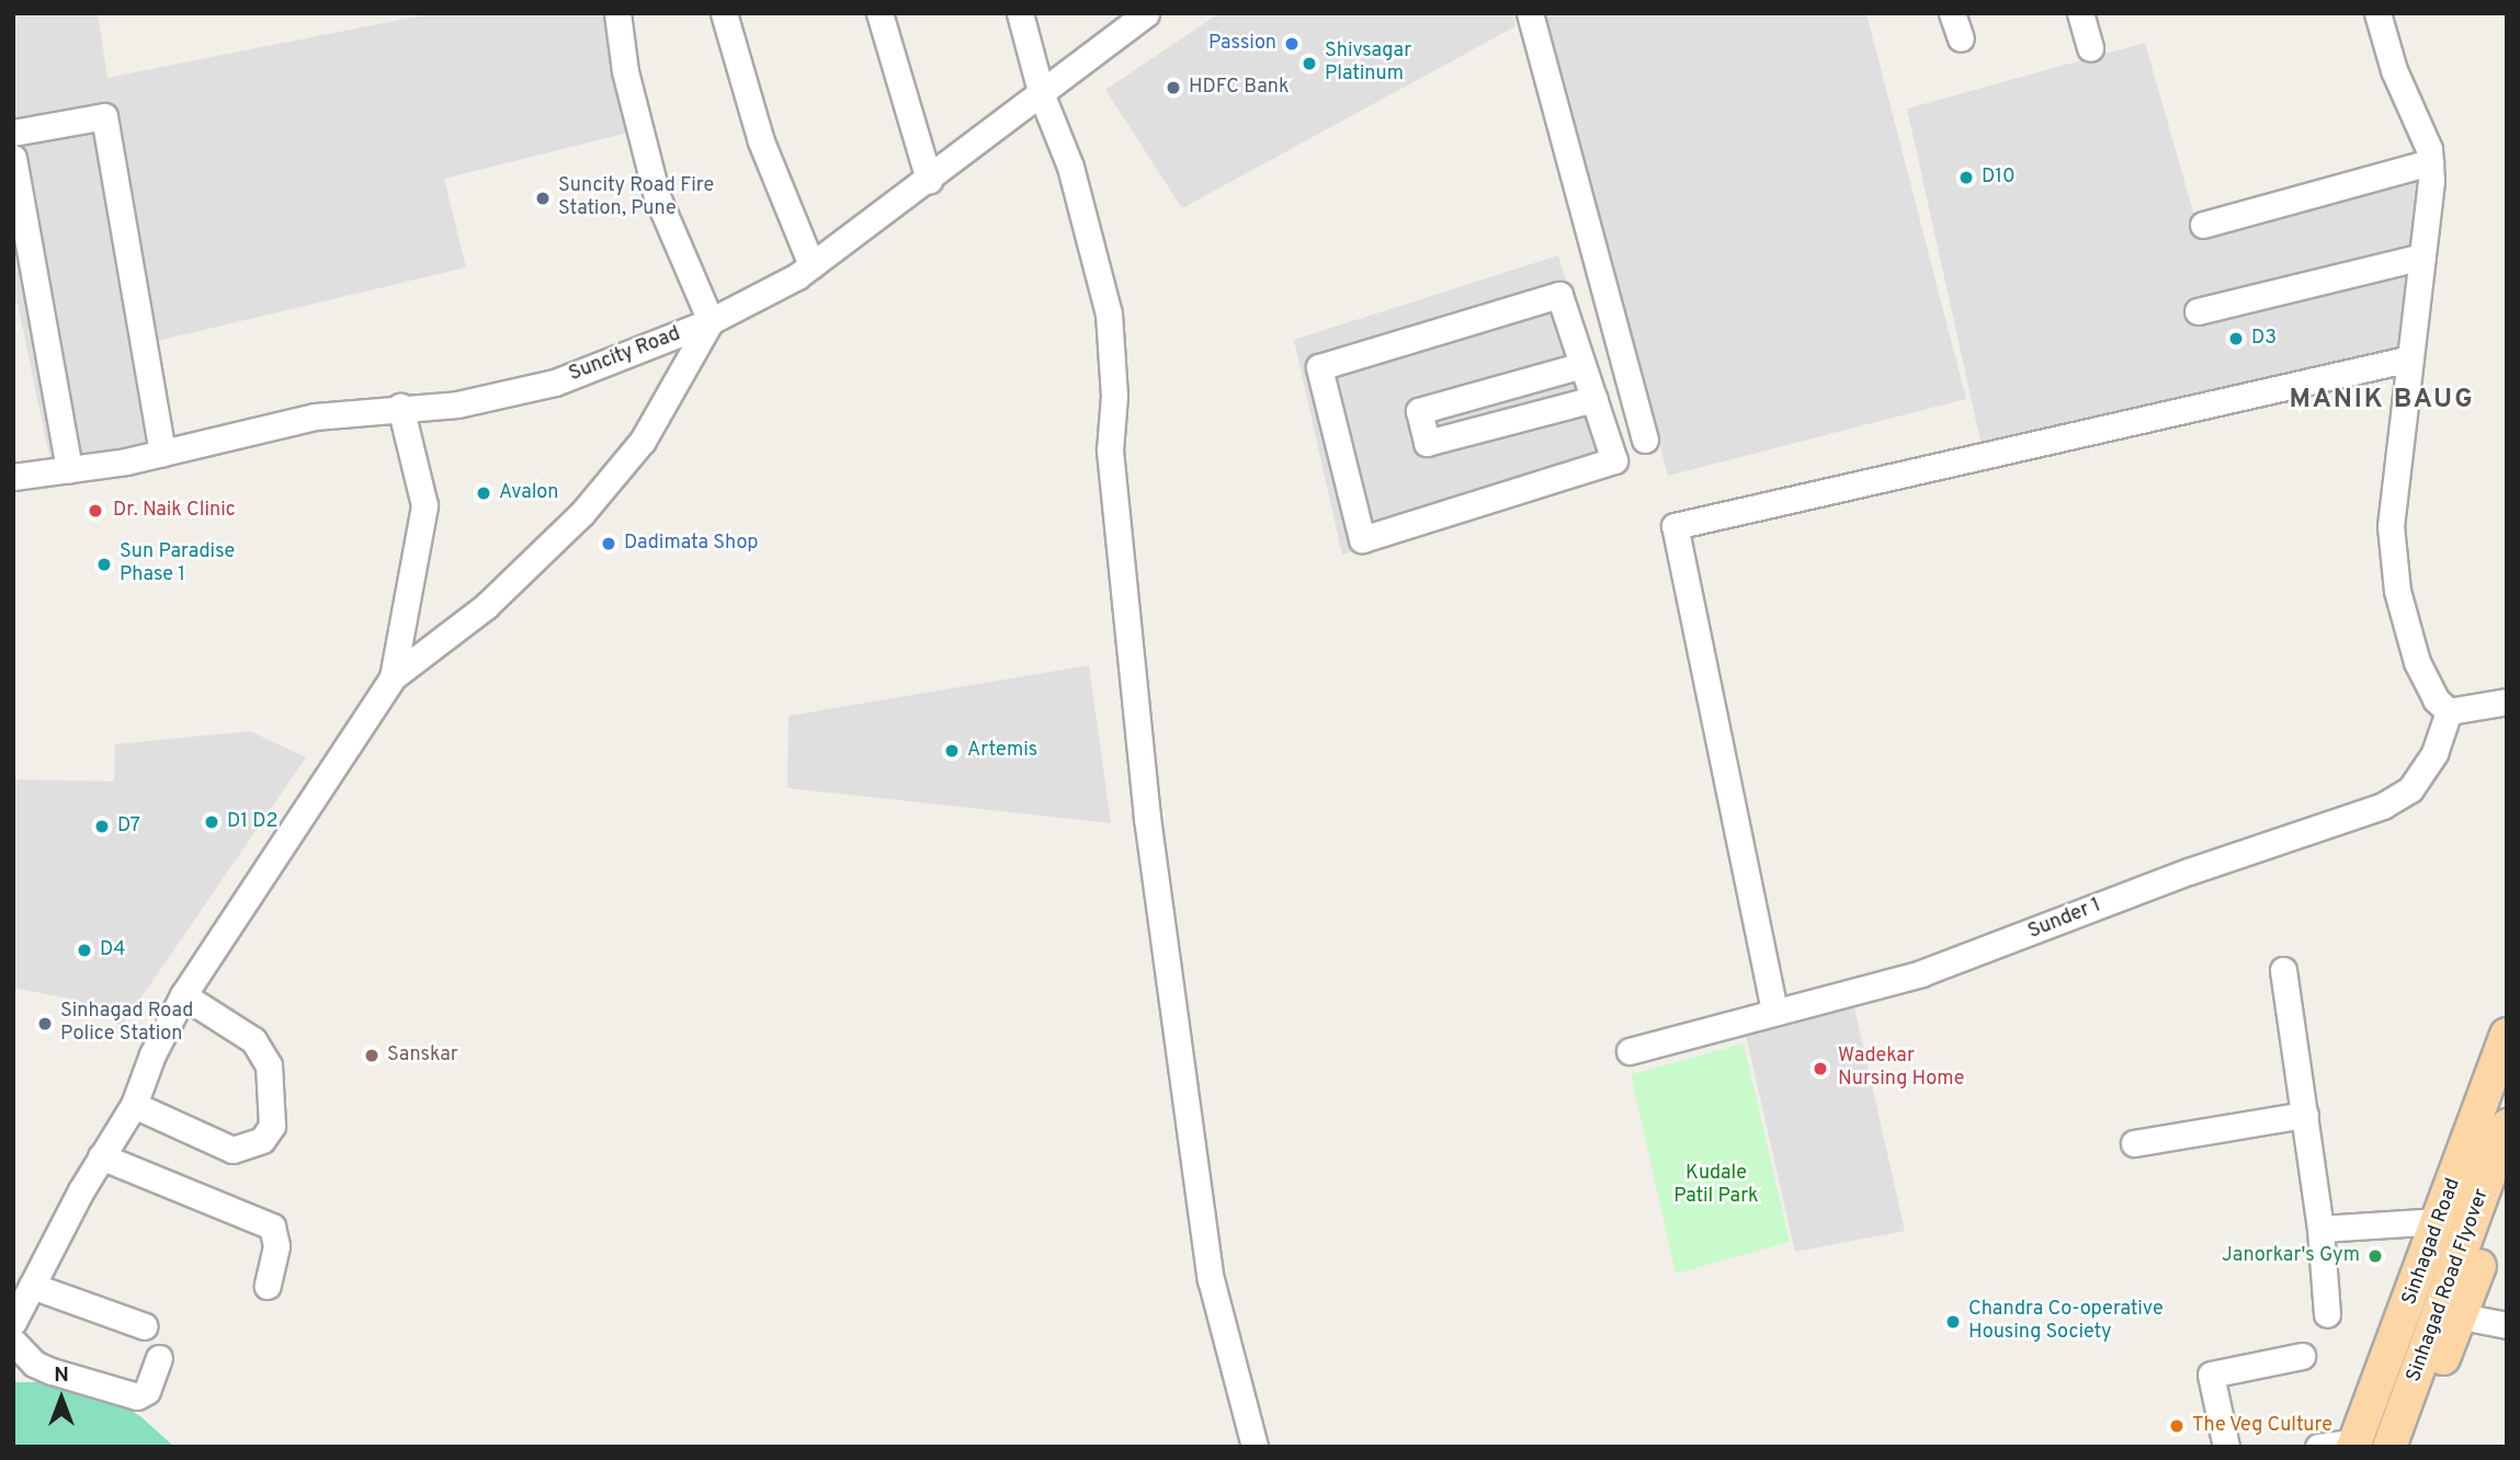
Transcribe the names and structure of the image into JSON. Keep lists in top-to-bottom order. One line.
{"streets":{"main road":["Sinhagad Road","Sinhagad Road Flyover"],"street":["Suncity Road","Sunder 1"]},"crossings":[["Sinhagad Road","Sinhagad Road Flyover"]],"districts":["MANIK BAUG"],"parks":["Kudale Patil Park"],"places":["Passion","Shivsagar Platinum","HDFC Bank","D10","Suncity Road Fire Station, Pune","D3","Avalon","Dr. Naik Clinic","Dadimata Shop","Sun Paradise Phase 1","Artemis","D1 D2","D7","D4","Sinhagad Road Police Station","Sanskar","Wadekar Nursing Home","Janorkar's Gym","Chandra Co-operative Housing Society","The Veg Culture"],"north":"top"}
